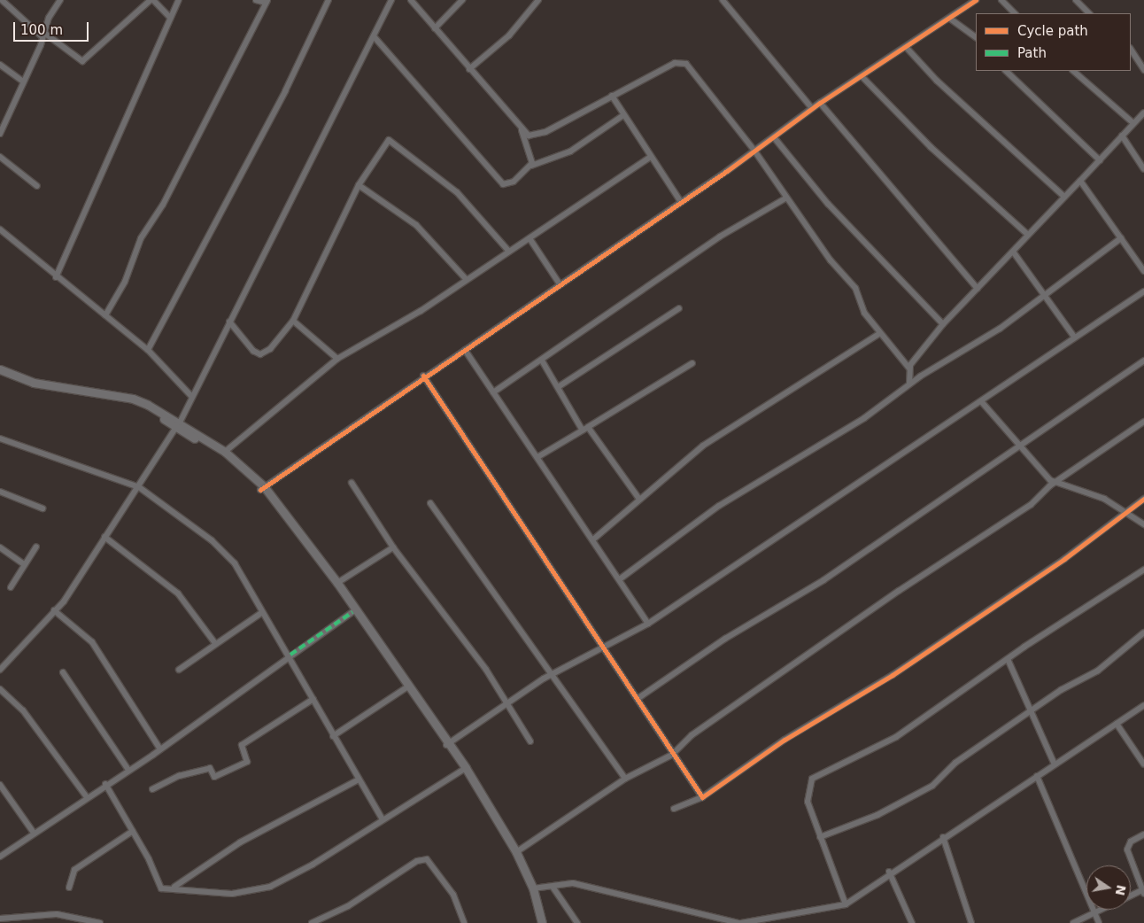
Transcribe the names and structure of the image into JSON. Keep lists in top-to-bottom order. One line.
{"legend":["Cycle path","Path"],"scale_bar":"100 m","north":"right"}
